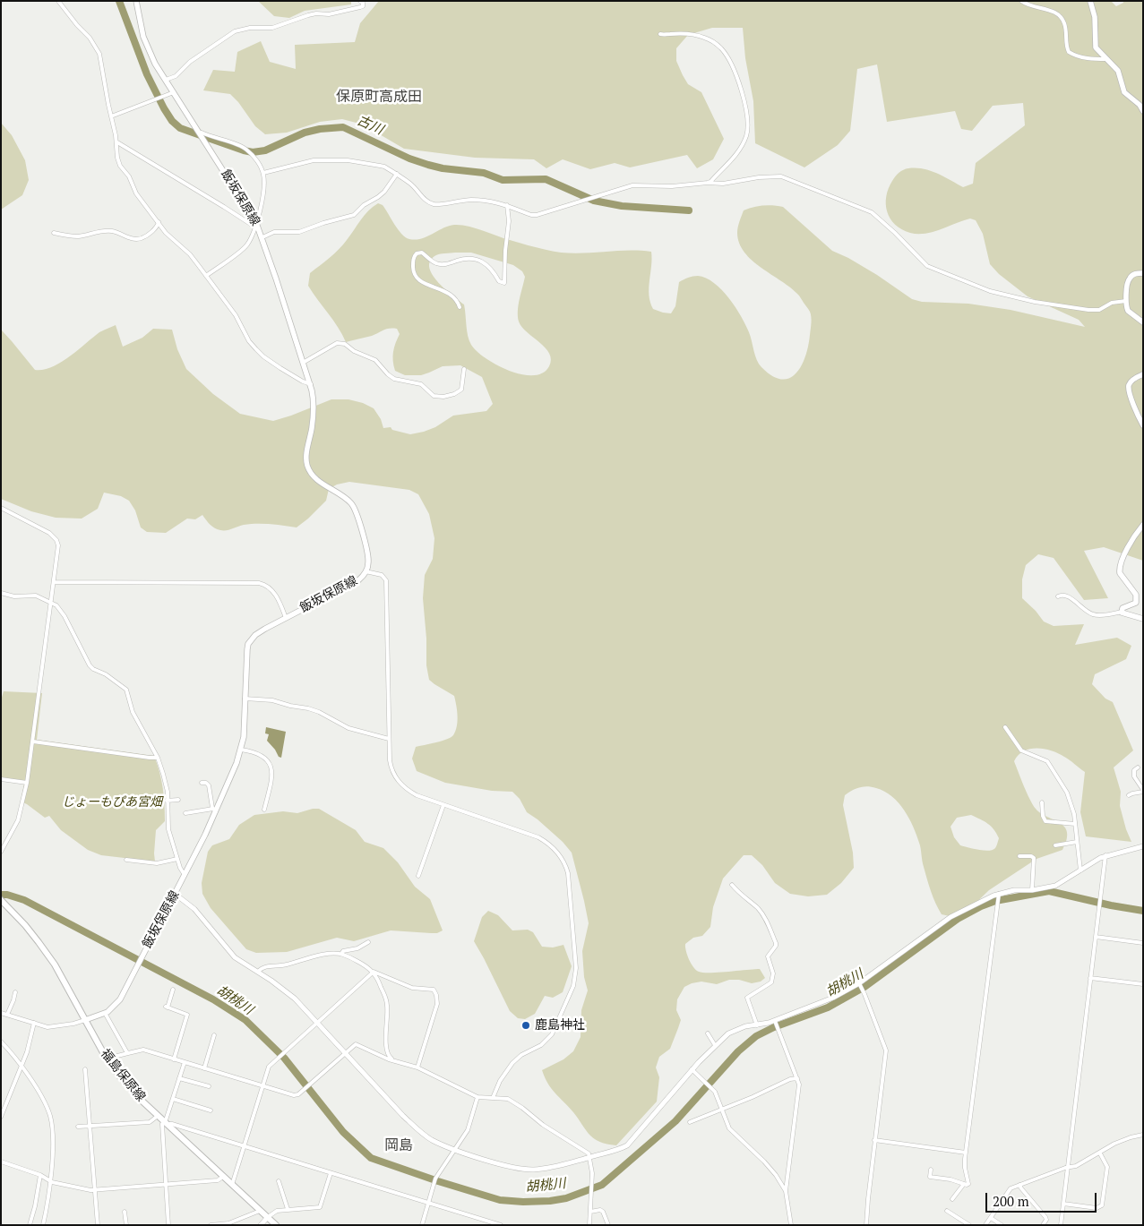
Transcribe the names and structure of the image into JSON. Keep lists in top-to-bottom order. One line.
{"streets":{"main road":["飯坂保原線","福島保原線"]},"crossings":[["飯坂保原線","福島保原線"]],"districts":["保原町高成田","岡島"],"water":["古川","胡桃川"],"parks":["じょーもぴあ宮畑"],"places":["鹿島神社"],"scale_bar":"200 m"}
